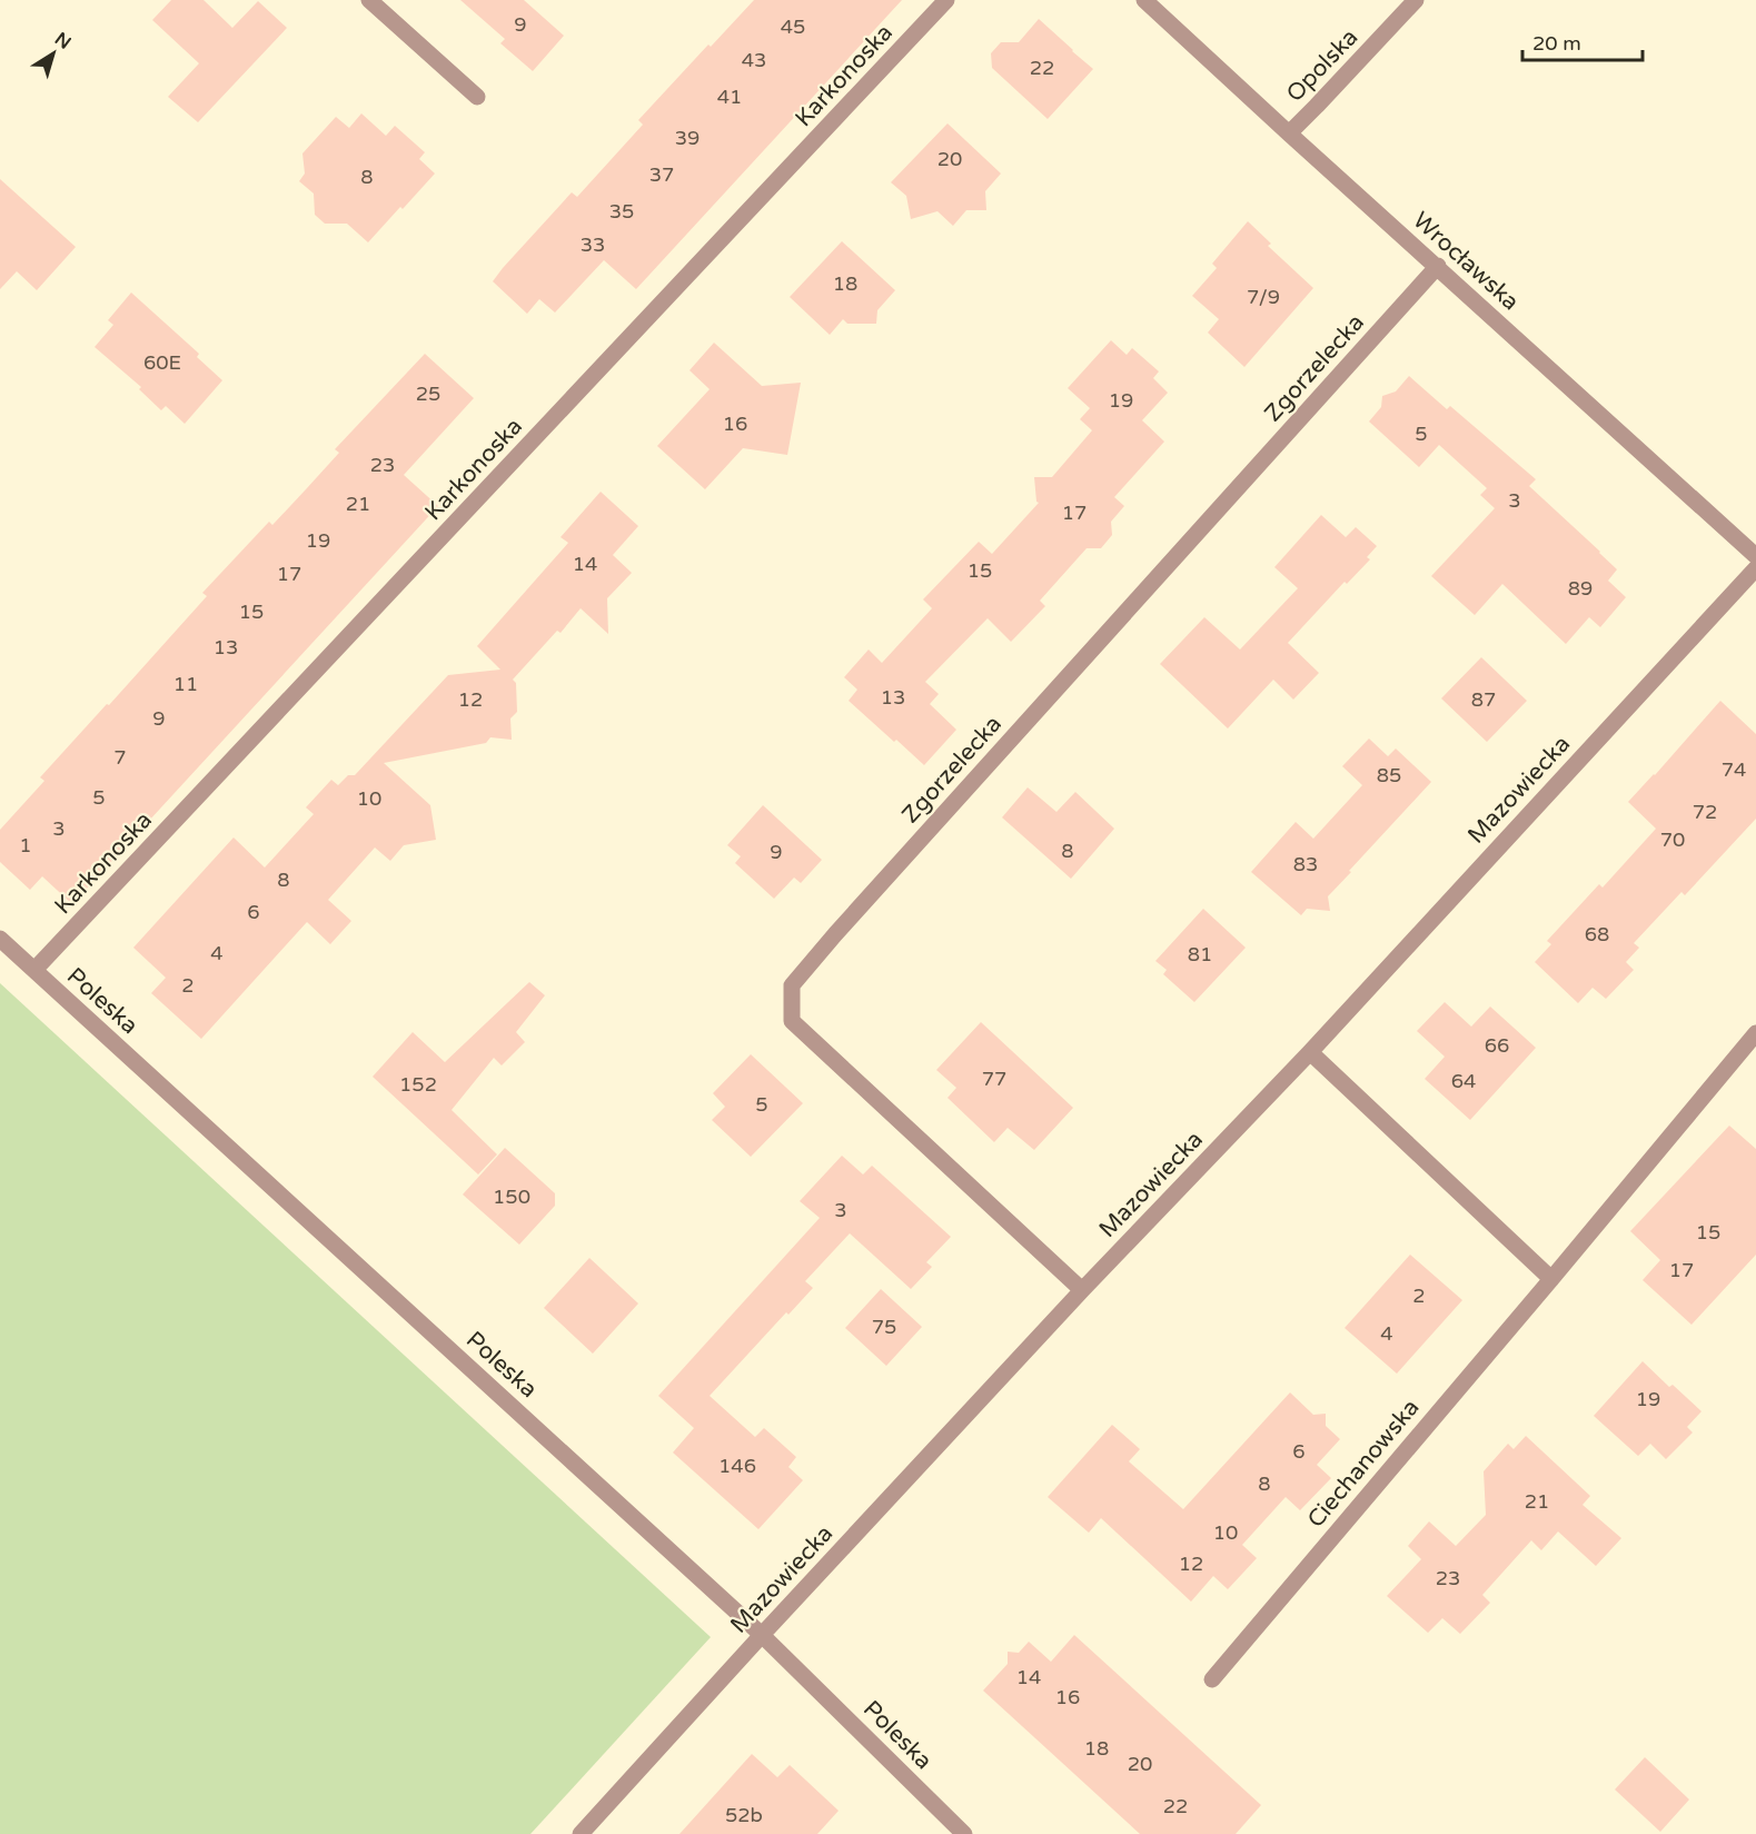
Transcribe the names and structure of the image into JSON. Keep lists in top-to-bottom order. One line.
{"streets":{"street":["Opolska","Karkonoska","Wrocławska","Zgorzelecka","Mazowiecka","Poleska","Ciechanowska"]},"crossings":[["Opolska","Wrocławska"],["Karkonoska","Poleska"],["Wrocławska","Zgorzelecka"],["Zgorzelecka","Mazowiecka"],["Mazowiecka","Poleska"]],"house_numbers":["9","45","43","22","41","39","20","37","8","35","33","18","7/9","60E","25","19","16","5","23","3","21","17","19","14","15","17","89","15","13","11","13","12","87","9","7","74","85","5","10","72","3","70","1","8","9","83","8","6","68","4","81","2","66","77","64","152","5","150","3","15","17","2","75","4","19","6","146","8","21","10","12","23","14","16","18","20","22","52b"],"scale_bar":"20 m","north":"top right"}
